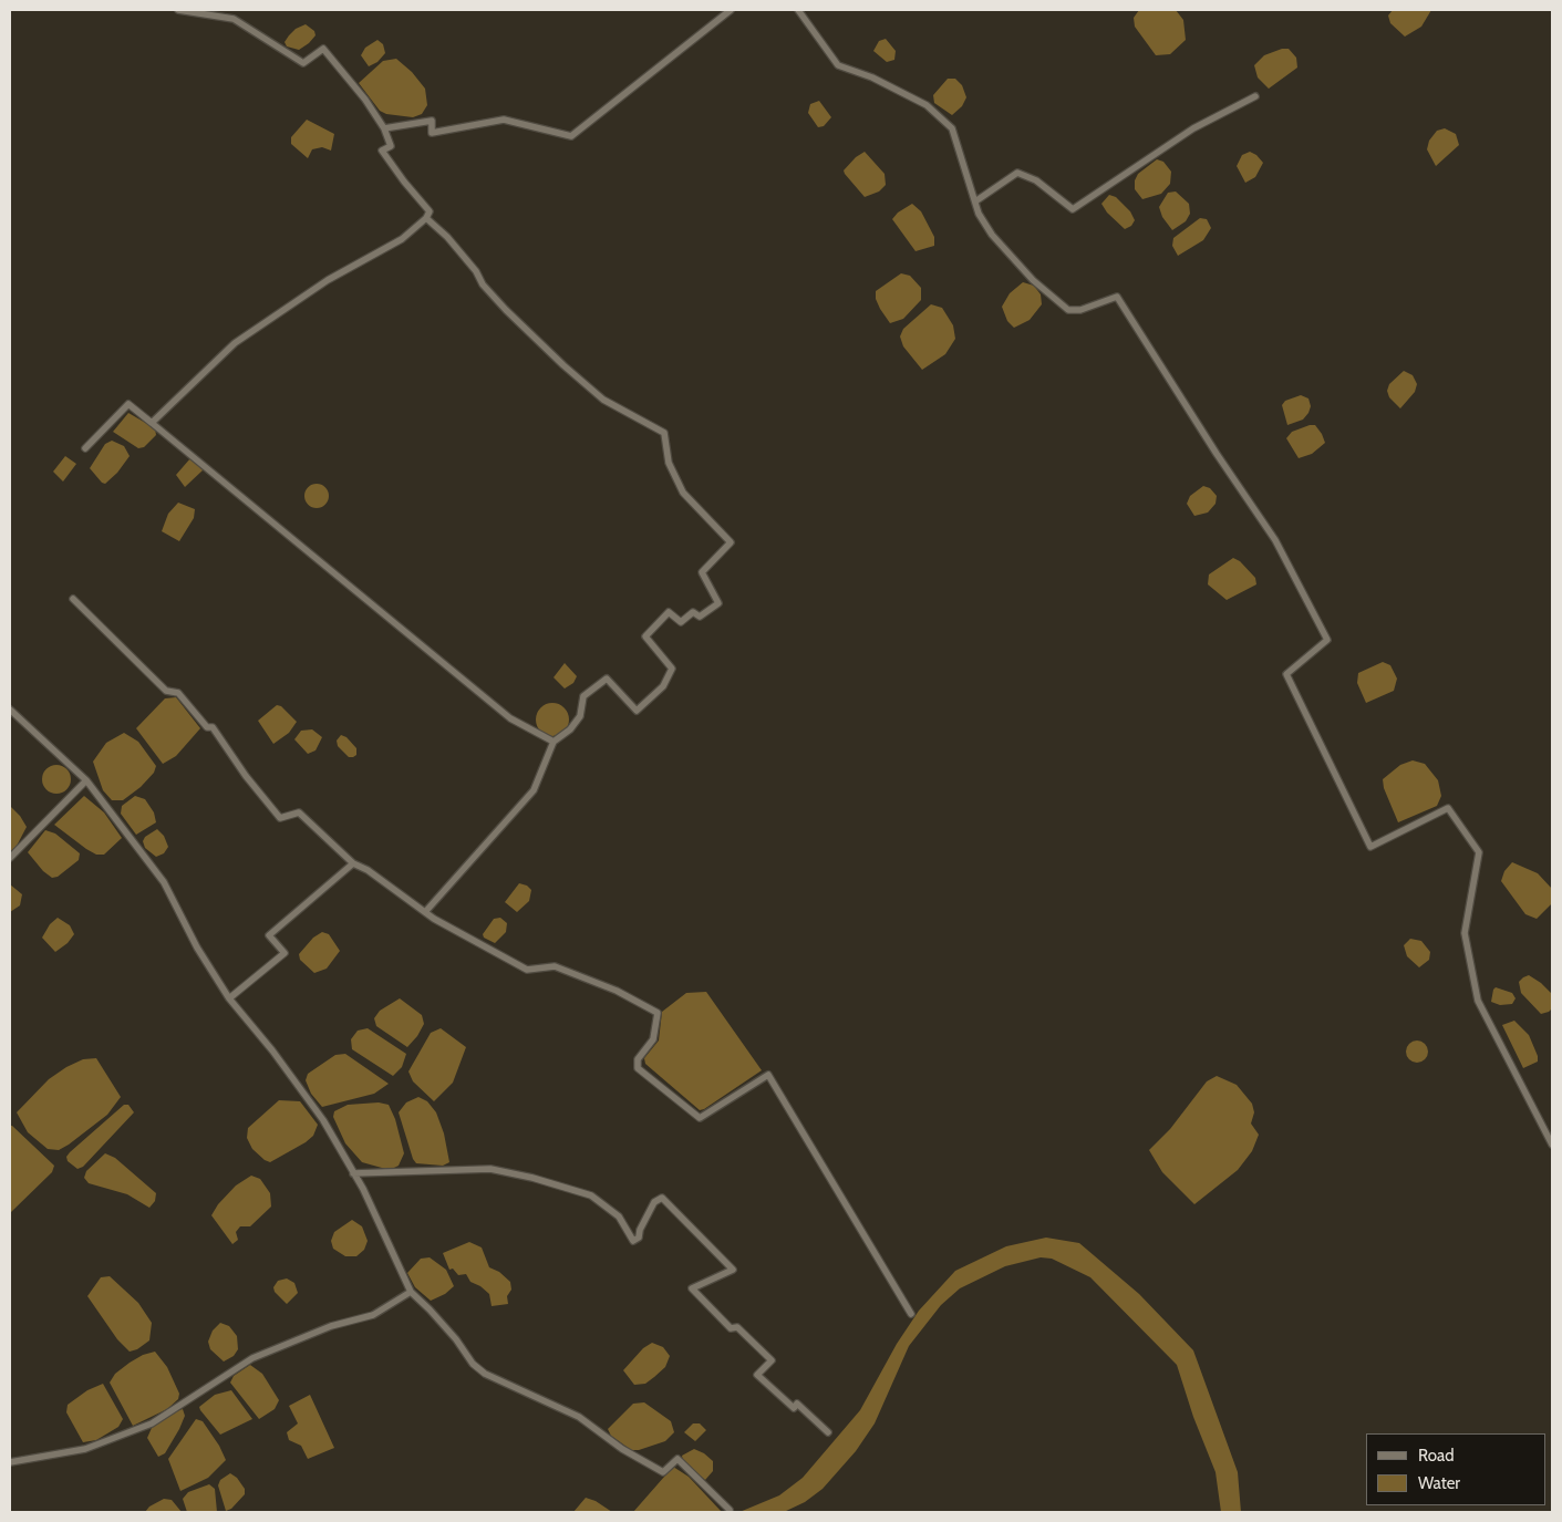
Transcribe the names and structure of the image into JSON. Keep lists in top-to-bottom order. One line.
{"legend":["Road","Water"]}
